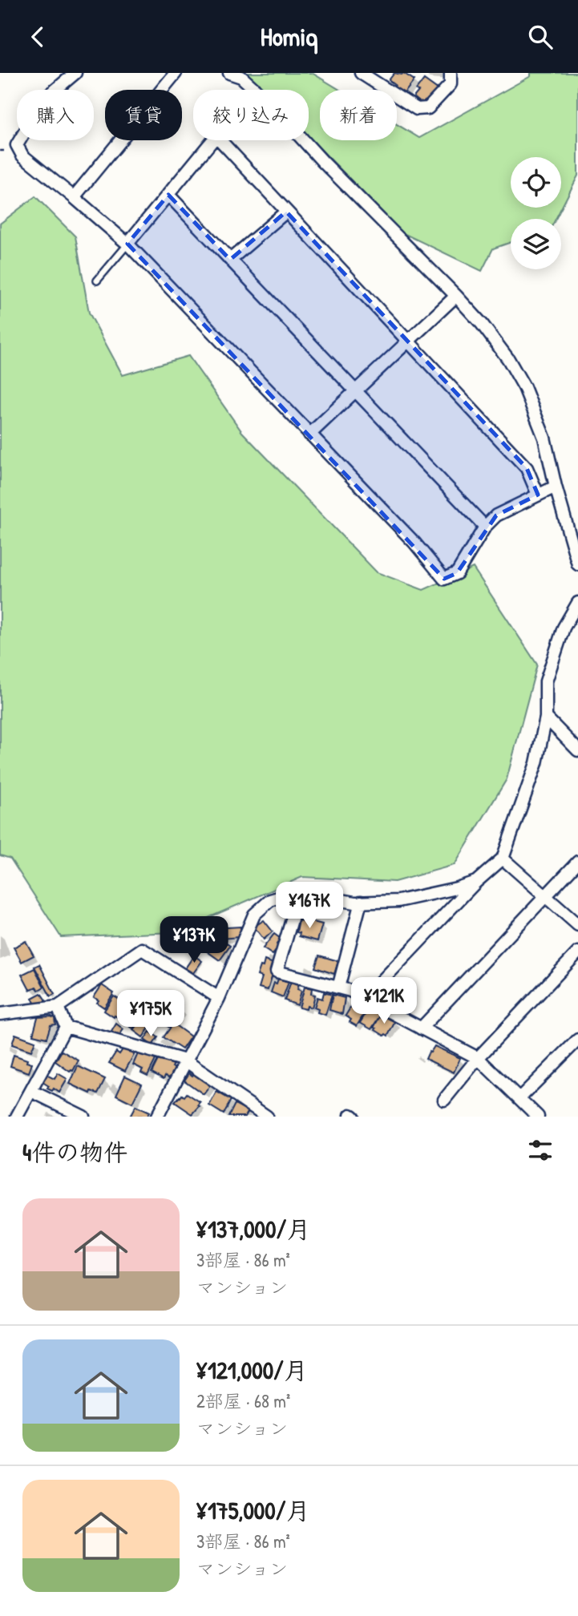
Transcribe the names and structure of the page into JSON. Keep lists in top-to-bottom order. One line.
{"page":{"header":"Homiq","chip":["購入","賃貸","絞り込み","新着"],"price":["¥167K","¥137K","¥121K","¥175K"],"heading":"4件の物件","list":[{"name":"¥137,000/月","note":"3部屋 · 86 m² · マンション"},{"name":"¥121,000/月","note":"2部屋 · 68 m² · マンション"},{"name":"¥175,000/月","note":"3部屋 · 86 m² · マンション"}]}}
